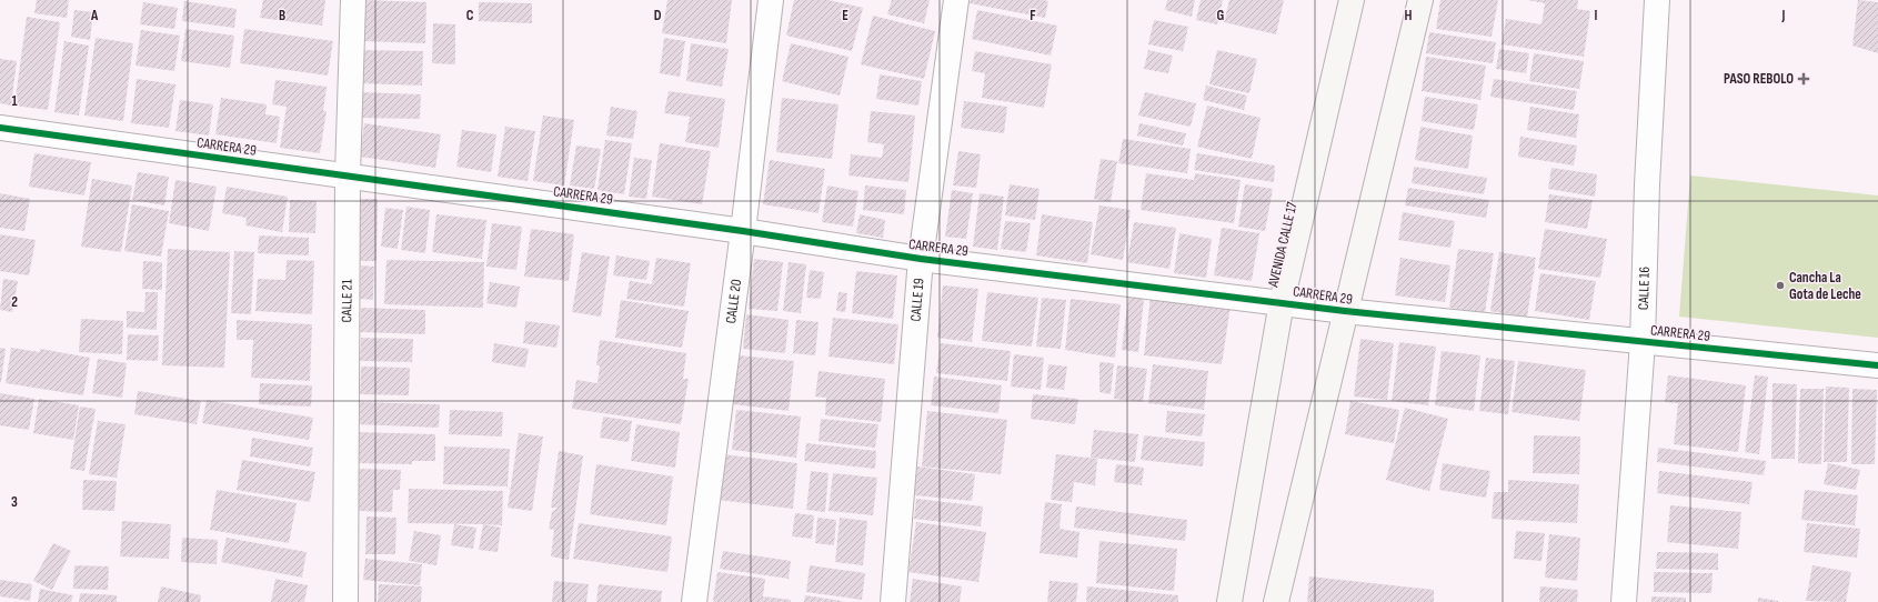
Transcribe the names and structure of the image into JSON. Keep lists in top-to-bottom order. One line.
{"streets":{"main road":["AVENIDA CALLE 17"],"street":["CARRERA 29","CALLE 16","CALLE 19","CALLE 21","CALLE 20"]},"crossings":[["CARRERA 29","AVENIDA CALLE 17"],["CARRERA 29","CALLE 16"],["CARRERA 29","CALLE 19"],["CARRERA 29","CALLE 21"],["CARRERA 29","CALLE 20"]],"places":{"health":["PASO REBOLO"],"other":["Cancha La Gota de Leche"]},"grid":{"columns":["A","B","C","D","E","F","G","H","I","J"],"rows":["1","2","3"]}}
